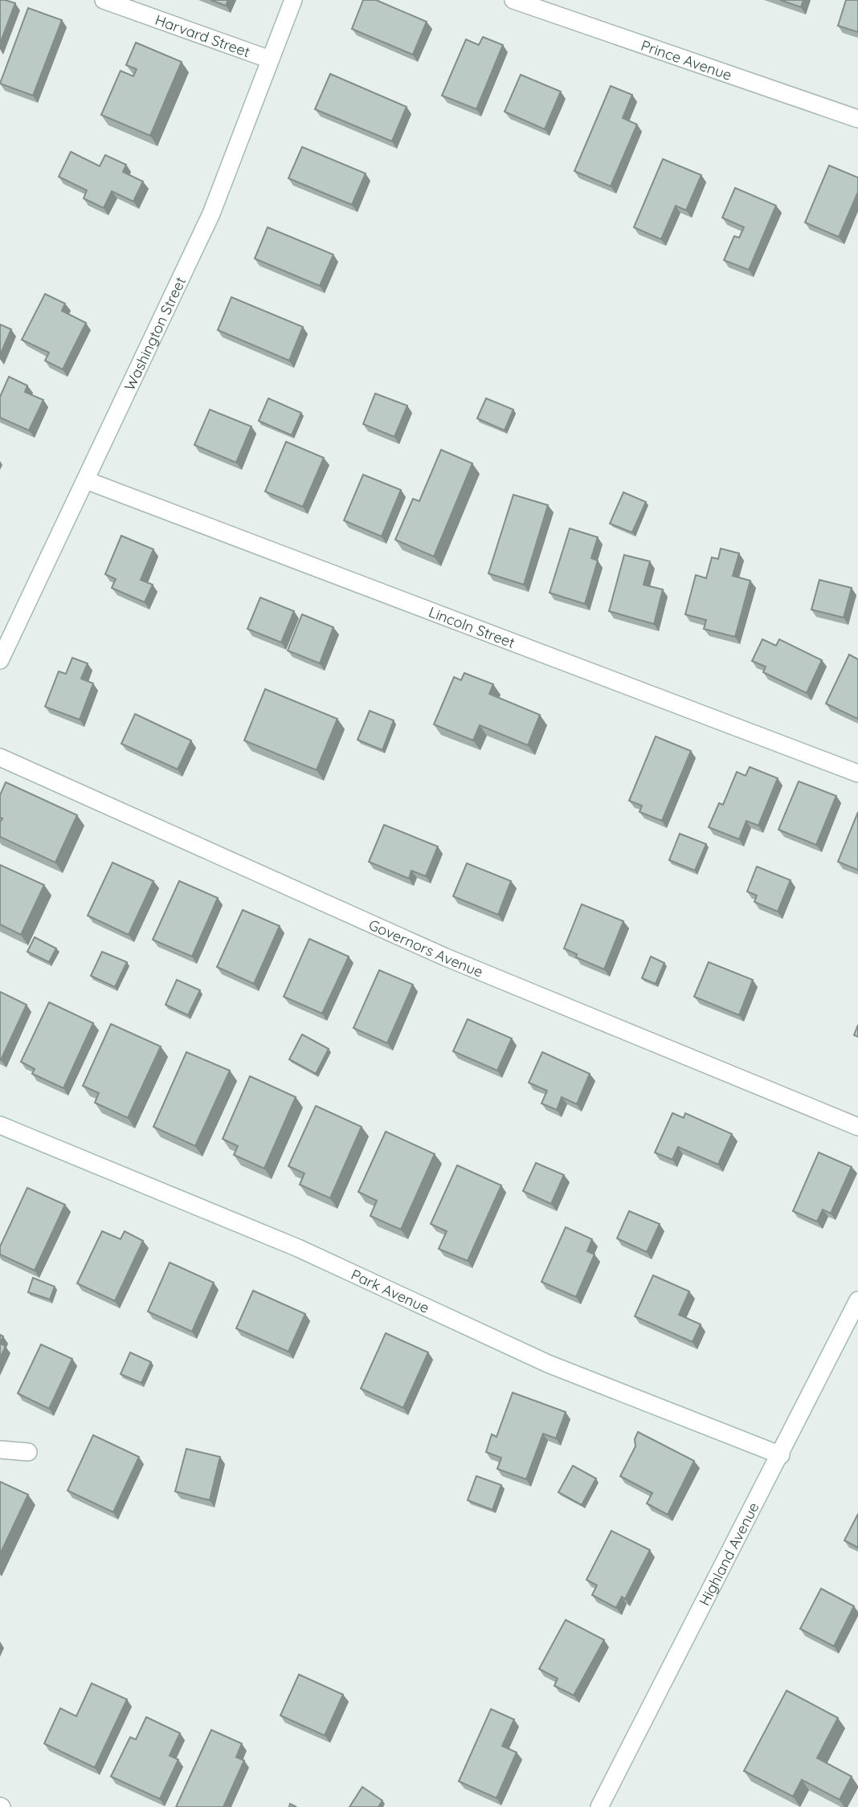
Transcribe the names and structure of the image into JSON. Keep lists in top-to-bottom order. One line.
{"streets":{"street":["Harvard Street","Prince Avenue","Washington Street","Lincoln Street","Governors Avenue","Park Avenue","Highland Avenue"]},"crossings":[["Harvard Street","Washington Street"],["Washington Street","Lincoln Street"],["Park Avenue","Highland Avenue"]]}
